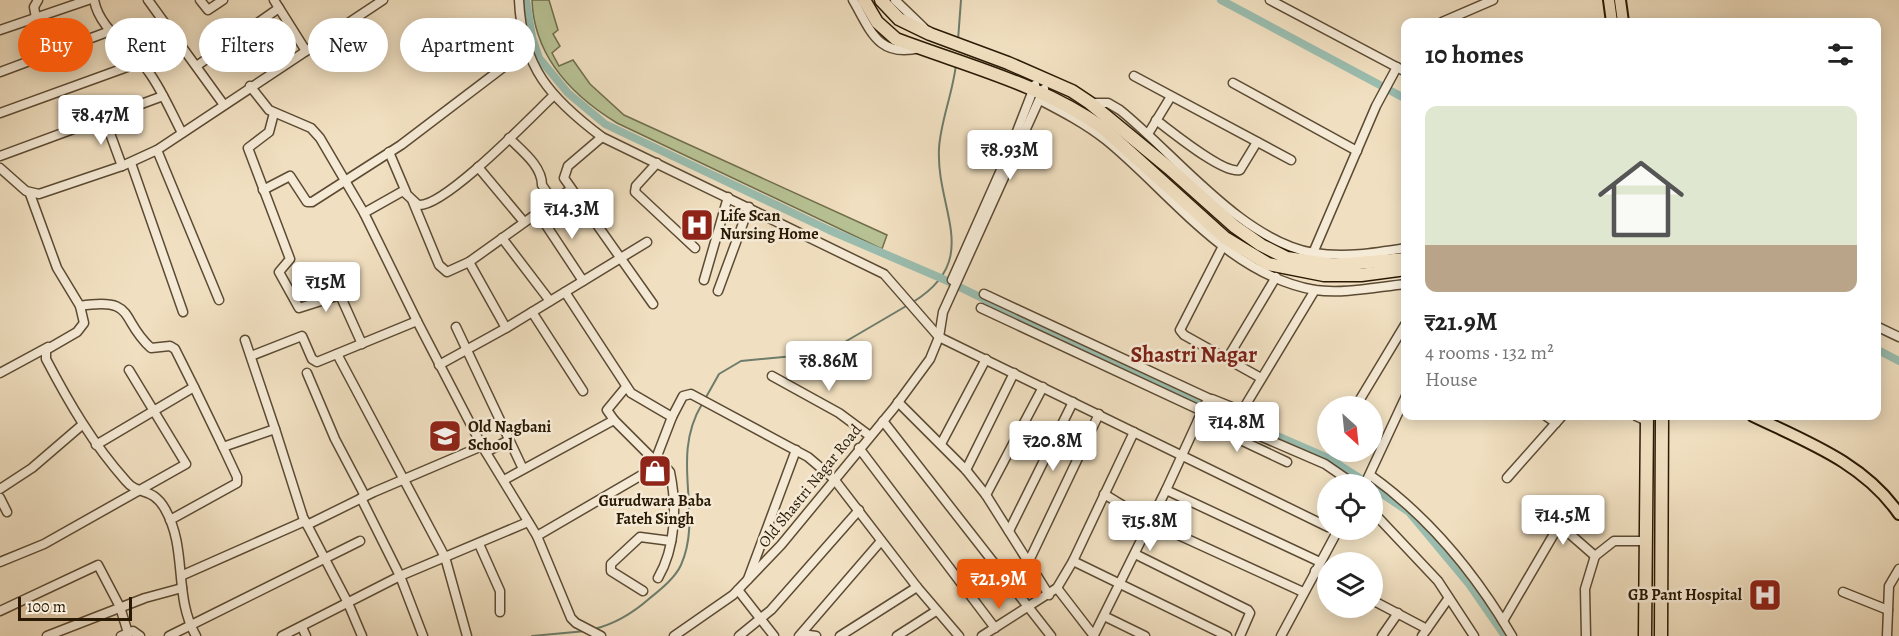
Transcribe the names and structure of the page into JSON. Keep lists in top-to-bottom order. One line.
{"streets":{"street":["Old Shastri Nagar Road"]},"districts":["Shastri Nagar"],"places":{"hospital":["Life Scan Nursing Home","GB Pant Hospital"],"school or university":["Old Nagbani School"],"shop":["Gurudwara Baba Fateh Singh"]},"scale_bar":"100 m","north":"bottom right","page":{"chip":["Buy","Rent","Filters","New","Apartment"],"heading":"10 homes","list":[{"name":"₹21.9M","note":"4 rooms · 132 m² · House"}],"price":["₹8.47M","₹8.93M","₹14.3M","₹15M","₹8.86M","₹14.8M","₹20.8M","₹14.5M","₹15.8M","₹21.9M"],"scale":"100 m"}}
